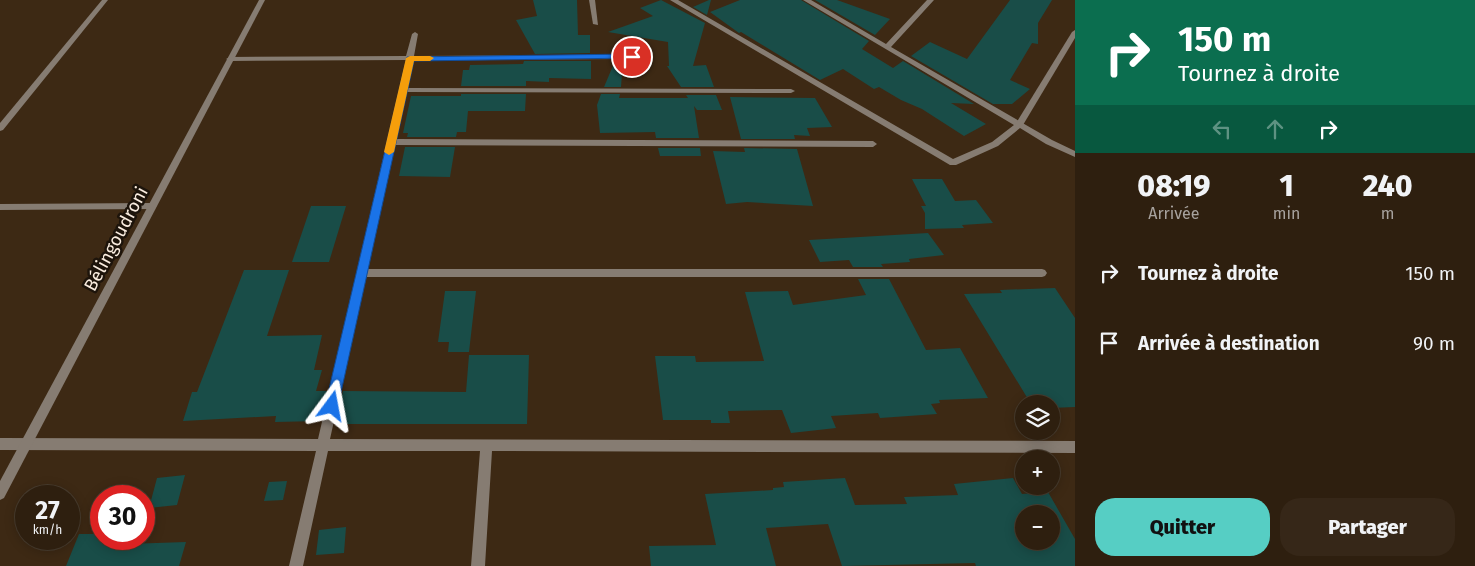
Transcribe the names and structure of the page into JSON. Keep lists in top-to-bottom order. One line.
{"streets":{"street":["Bélingoudroni"]},"page":{"turn":["150 m","Tournez à droite"],"eta":["08:19","Arrivée","1","min","240","m"],"list":[{"name":"Tournez à droite","value":"150 m"},{"name":"Arrivée à destination","value":"90 m"}],"map_buttons":["+","−"],"speed":"27 km/h","limit":"30","buttons":["Quitter","Partager"]}}
